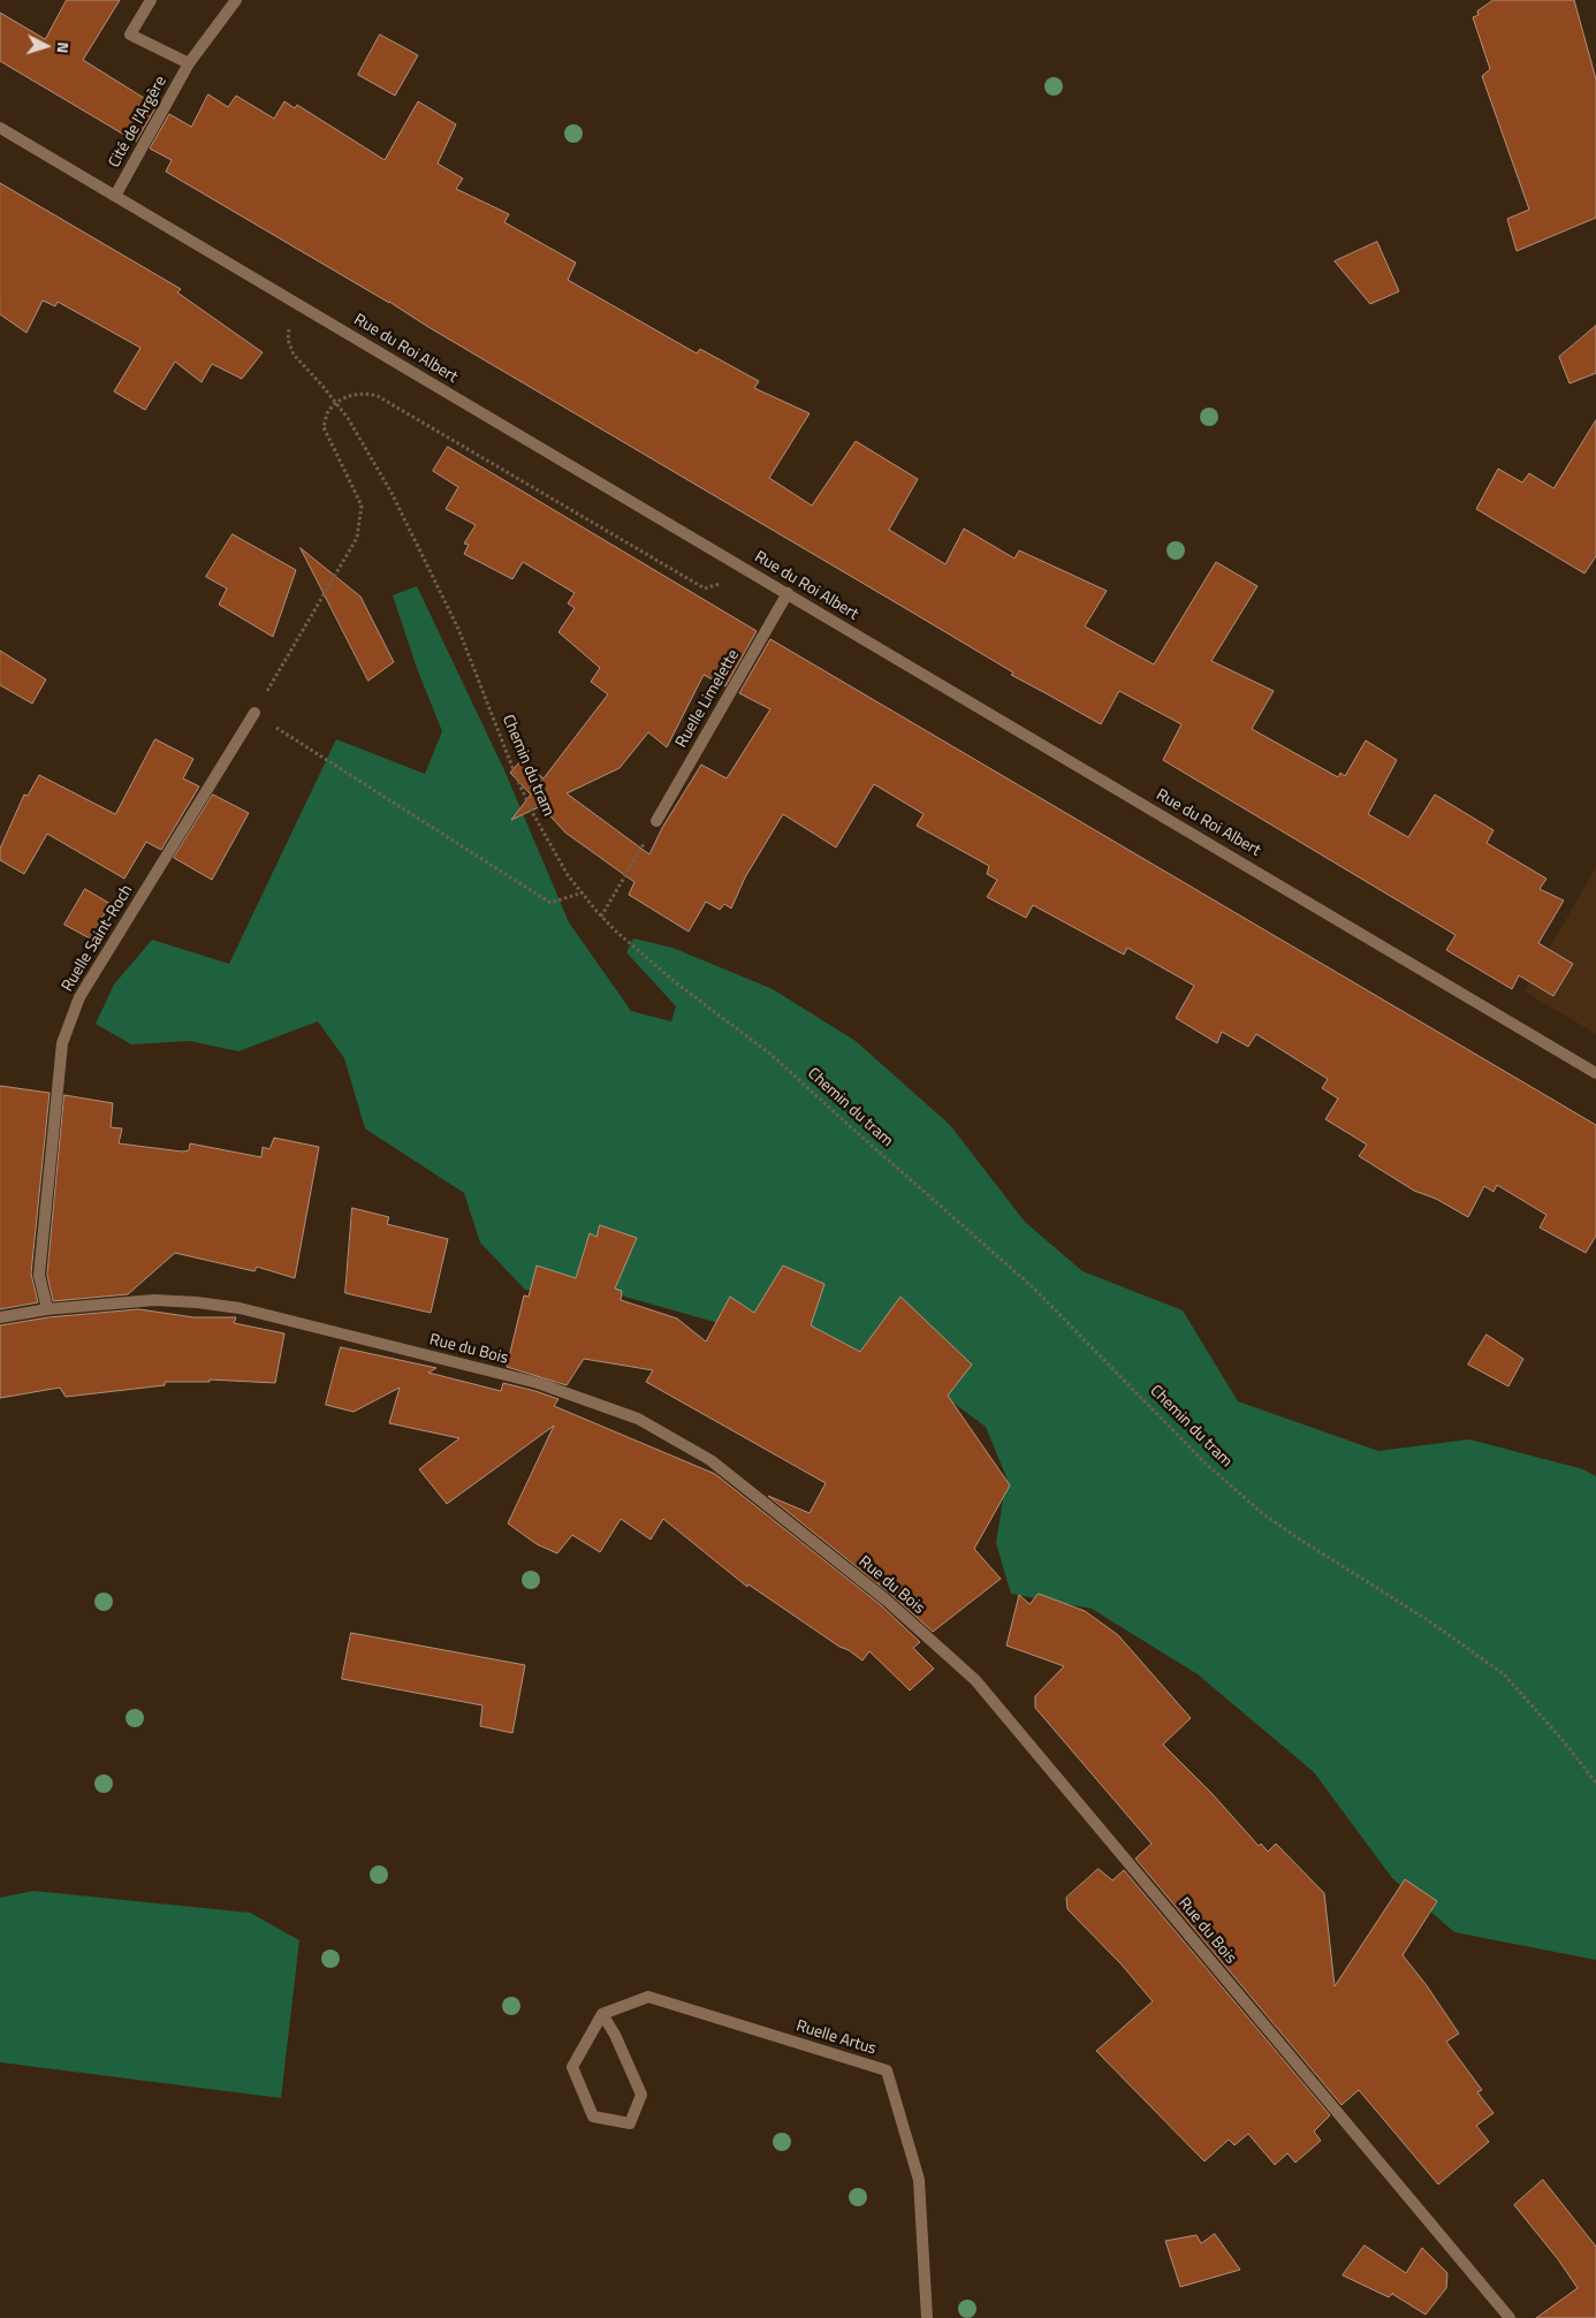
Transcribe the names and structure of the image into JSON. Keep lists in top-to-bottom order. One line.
{"streets":{"street":["Cité de l'Argère","Rue du Roi Albert","Ruelle Limelette","Ruelle Saint-Roch","Rue du Bois","Ruelle Artus"],"path":["Chemin du tram"]},"crossings":[["Cité de l'Argère","Rue du Roi Albert"],["Rue du Roi Albert","Ruelle Limelette"],["Rue du Roi Albert","Chemin du tram"],["Ruelle Saint-Roch","Rue du Bois"]],"north":"right"}
